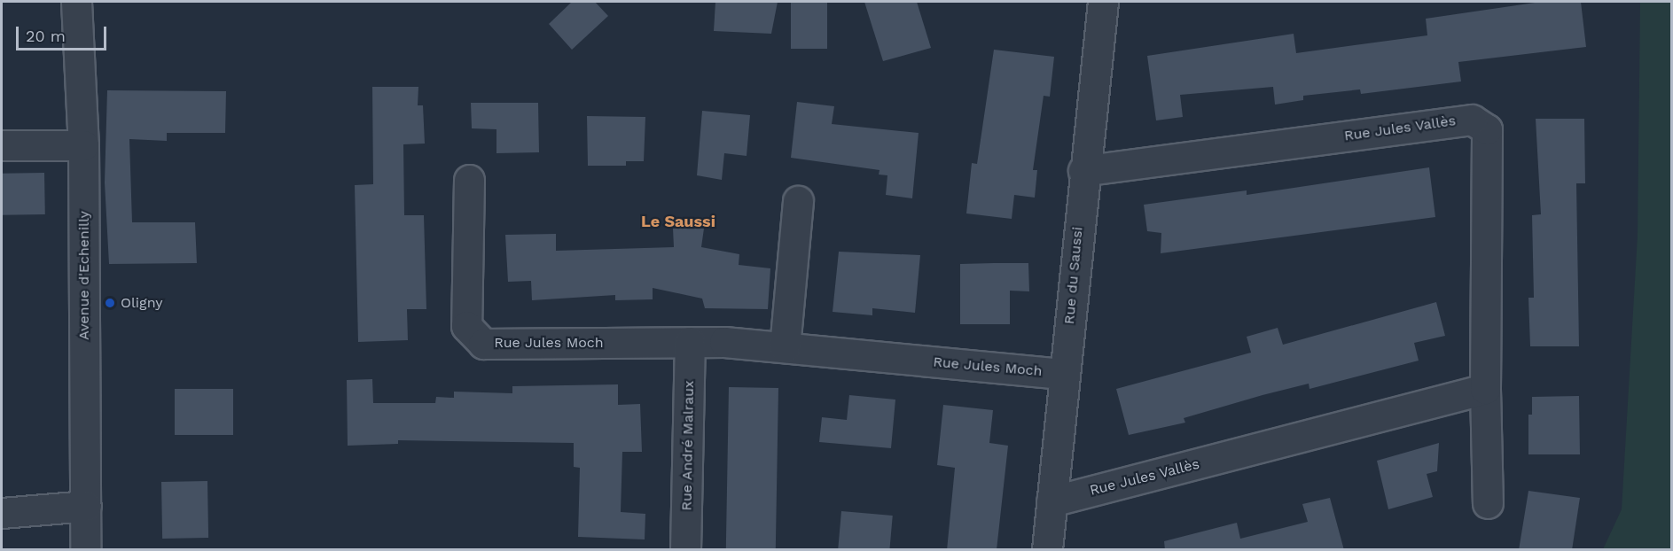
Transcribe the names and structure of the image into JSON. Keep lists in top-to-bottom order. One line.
{"streets":{"street":["Rue Jules Vallès","Avenue d'Echenilly","Rue du Saussi","Rue Jules Moch","Rue André Malraux"]},"crossings":[["Rue Jules Vallès","Rue du Saussi"],["Rue du Saussi","Rue Jules Moch"],["Rue Jules Moch","Rue André Malraux"]],"districts":["Le Saussi"],"places":["Oligny"],"scale_bar":"20 m"}
